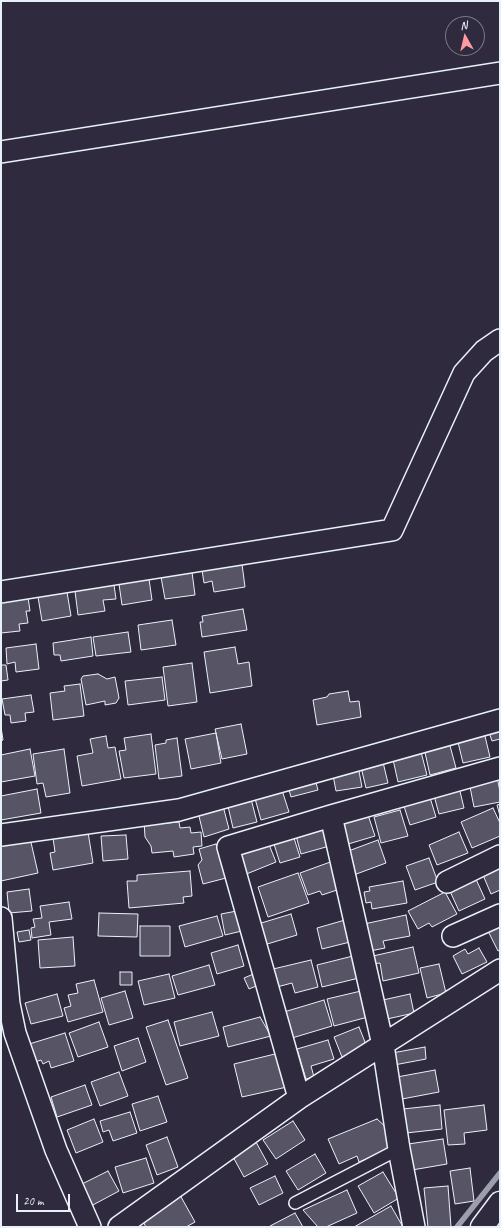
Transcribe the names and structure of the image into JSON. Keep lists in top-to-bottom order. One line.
{"scale_bar":"20 m","north":"top"}
